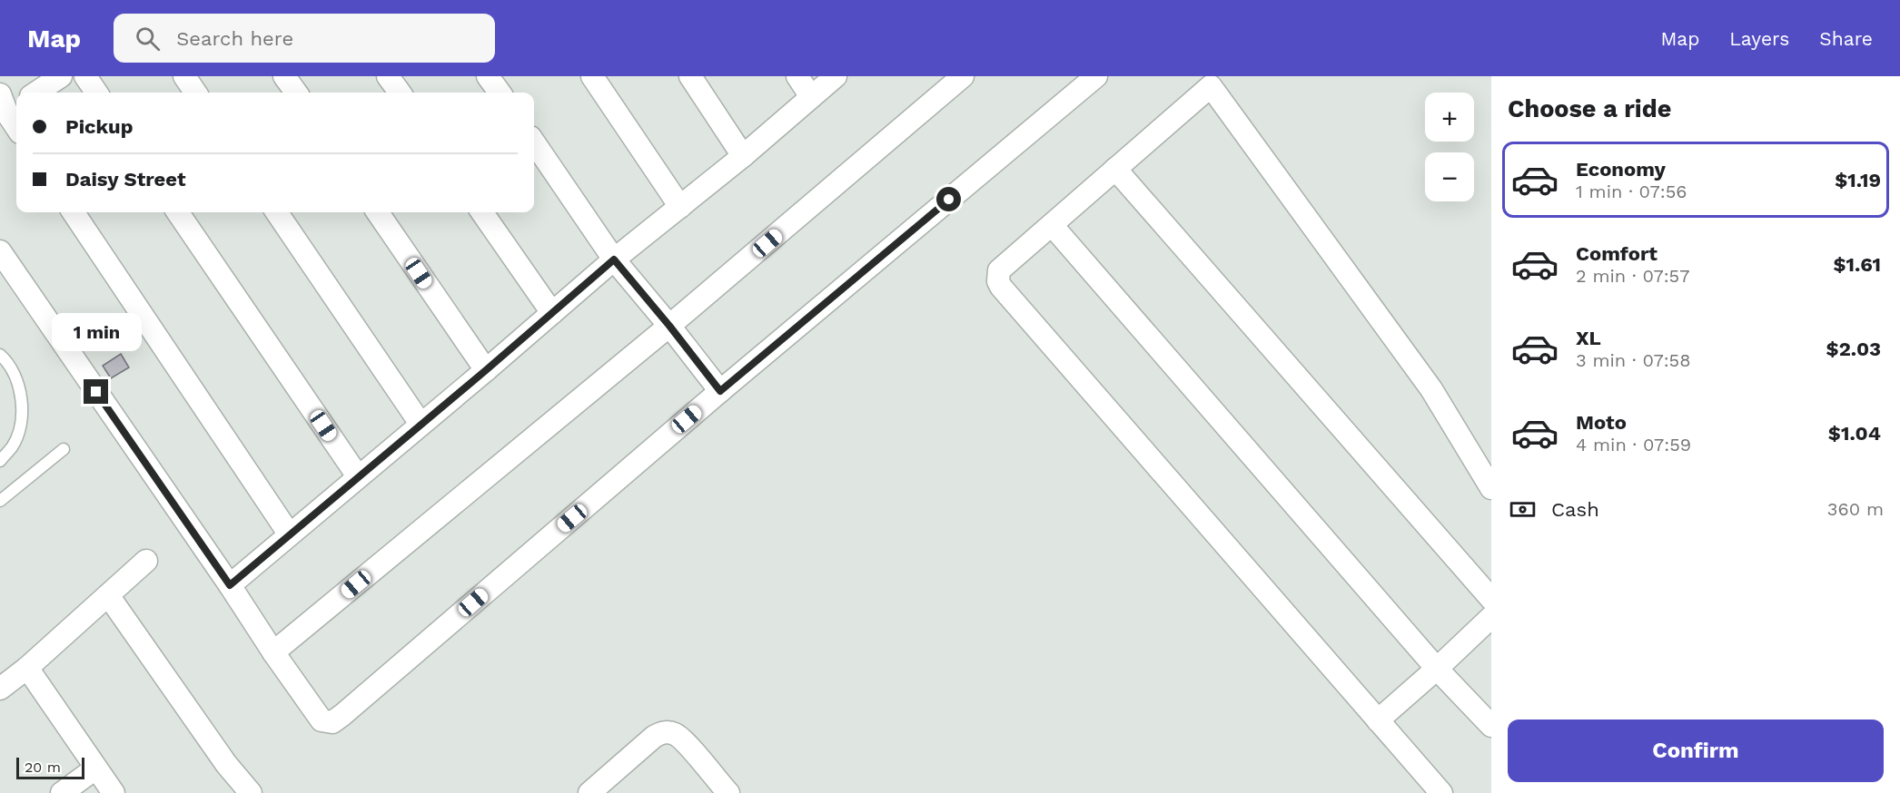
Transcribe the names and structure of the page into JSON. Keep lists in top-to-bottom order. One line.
{"scale_bar":"20 m","page":{"header":"Map","search":"Search here","nav":["Map","Layers","Share"],"heading":"Choose a ride","map_buttons":["+","−"],"banner":["Pickup","Daisy Street"],"list":[{"name":"Economy","note":"1 min · 07:56","value":"$1.19"},{"name":"Comfort","note":"2 min · 07:57","value":"$1.61"},{"name":"XL","note":"3 min · 07:58","value":"$2.03"},{"name":"Moto","note":"4 min · 07:59","value":"$1.04"}],"bubble":"1 min","pay":["Cash","360 m"],"buttons":"Confirm","scale":"20 m"}}
